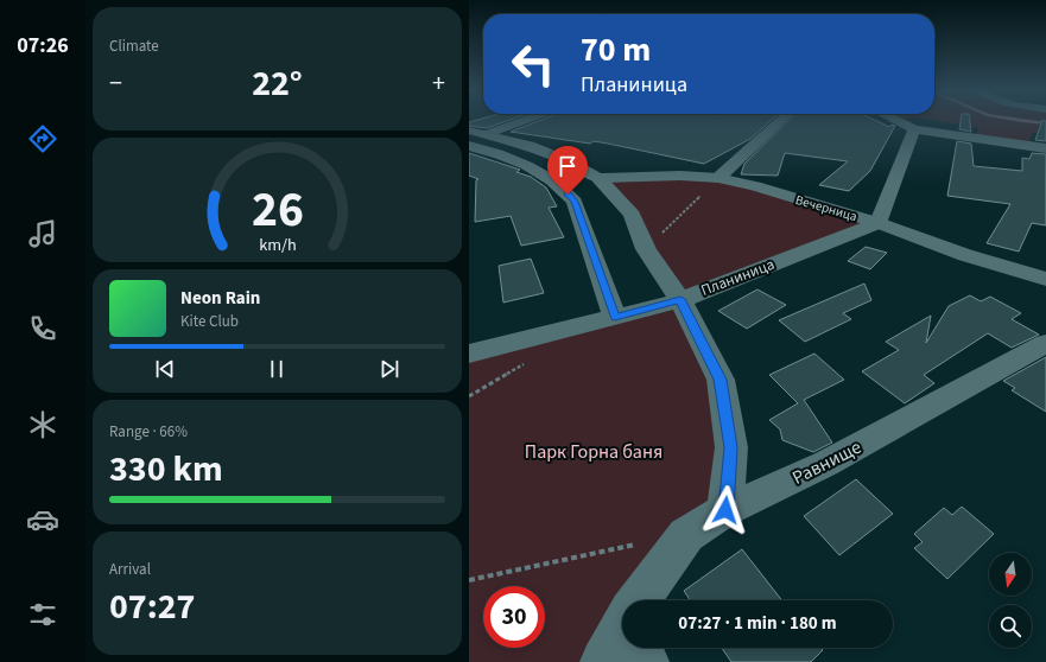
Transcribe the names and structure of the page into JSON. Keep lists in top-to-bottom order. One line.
{"streets":{"street":["Вечерница","Планиница","Равнище"]},"crossings":[["Вечерница","Планиница"]],"parks":["Парк Горна баня"],"north":"bottom","page":{"tabs":"07:26","tile":["Climate",["Range · 66%","330 km"],["Arrival","07:27"]],"turn":["70 m","Планиница"],"heat":["−","22°","+"],"song":["Neon Rain","Kite Club"],"limit":"30","trip":"07:27 · 1 min · 180 m","gauge":["26","km/h"]}}
